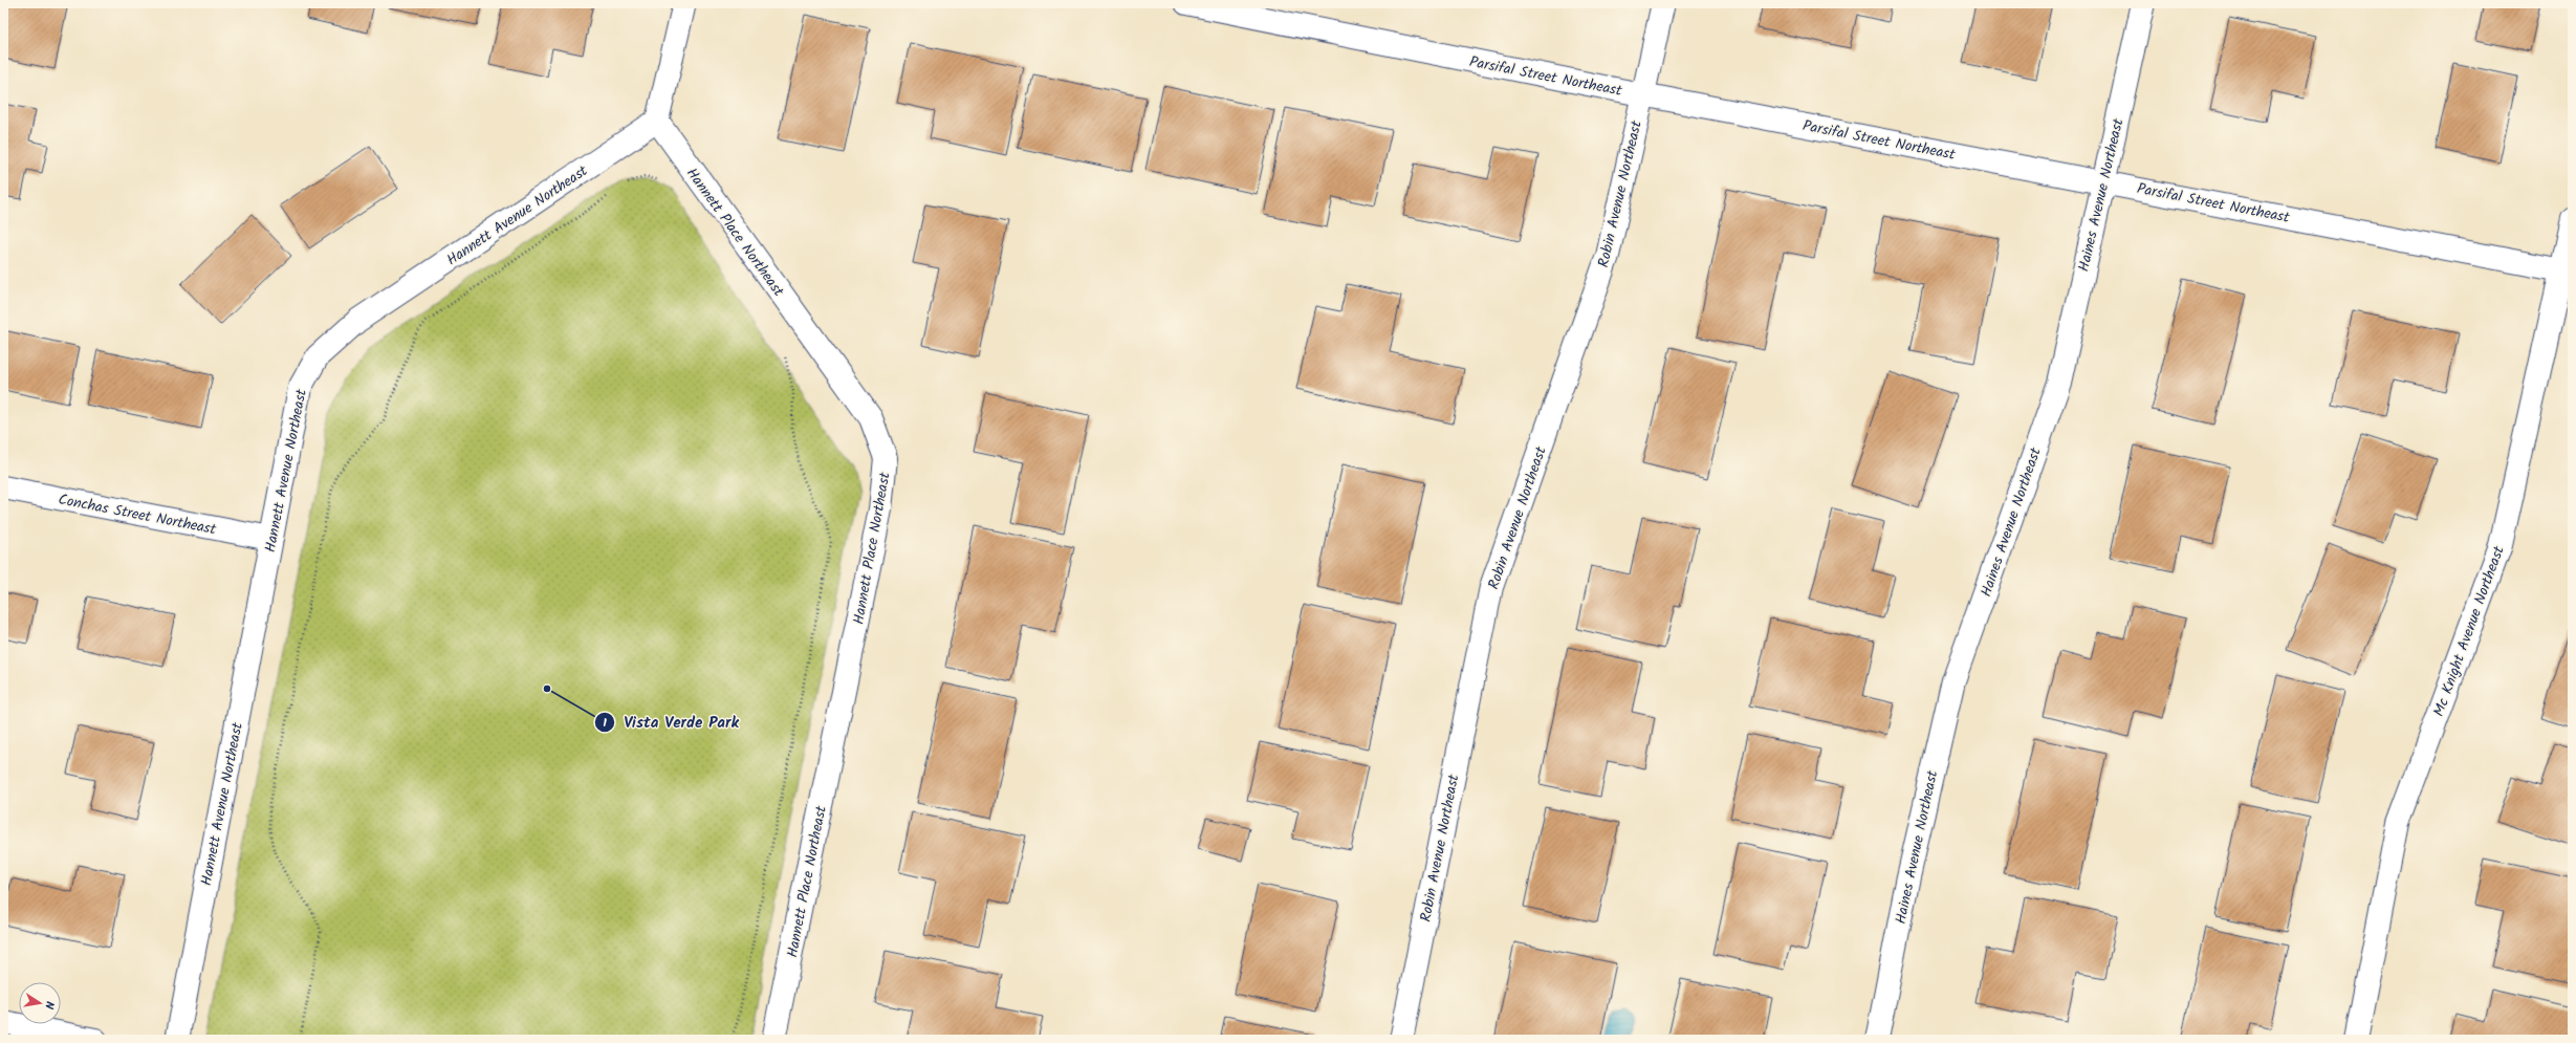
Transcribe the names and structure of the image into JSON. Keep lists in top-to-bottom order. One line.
{"streets":{"street":["Parsifal Street Northeast","Robin Avenue Northeast","Haines Avenue Northeast","Hannett Avenue Northeast","Hannett Place Northeast","Conchas Street Northeast","Mc Knight Avenue Northeast"]},"crossings":[["Parsifal Street Northeast","Robin Avenue Northeast"],["Parsifal Street Northeast","Haines Avenue Northeast"],["Parsifal Street Northeast","Mc Knight Avenue Northeast"],["Hannett Avenue Northeast","Hannett Place Northeast"],["Hannett Avenue Northeast","Conchas Street Northeast"]],"places":["Vista Verde Park"],"north":"right"}
